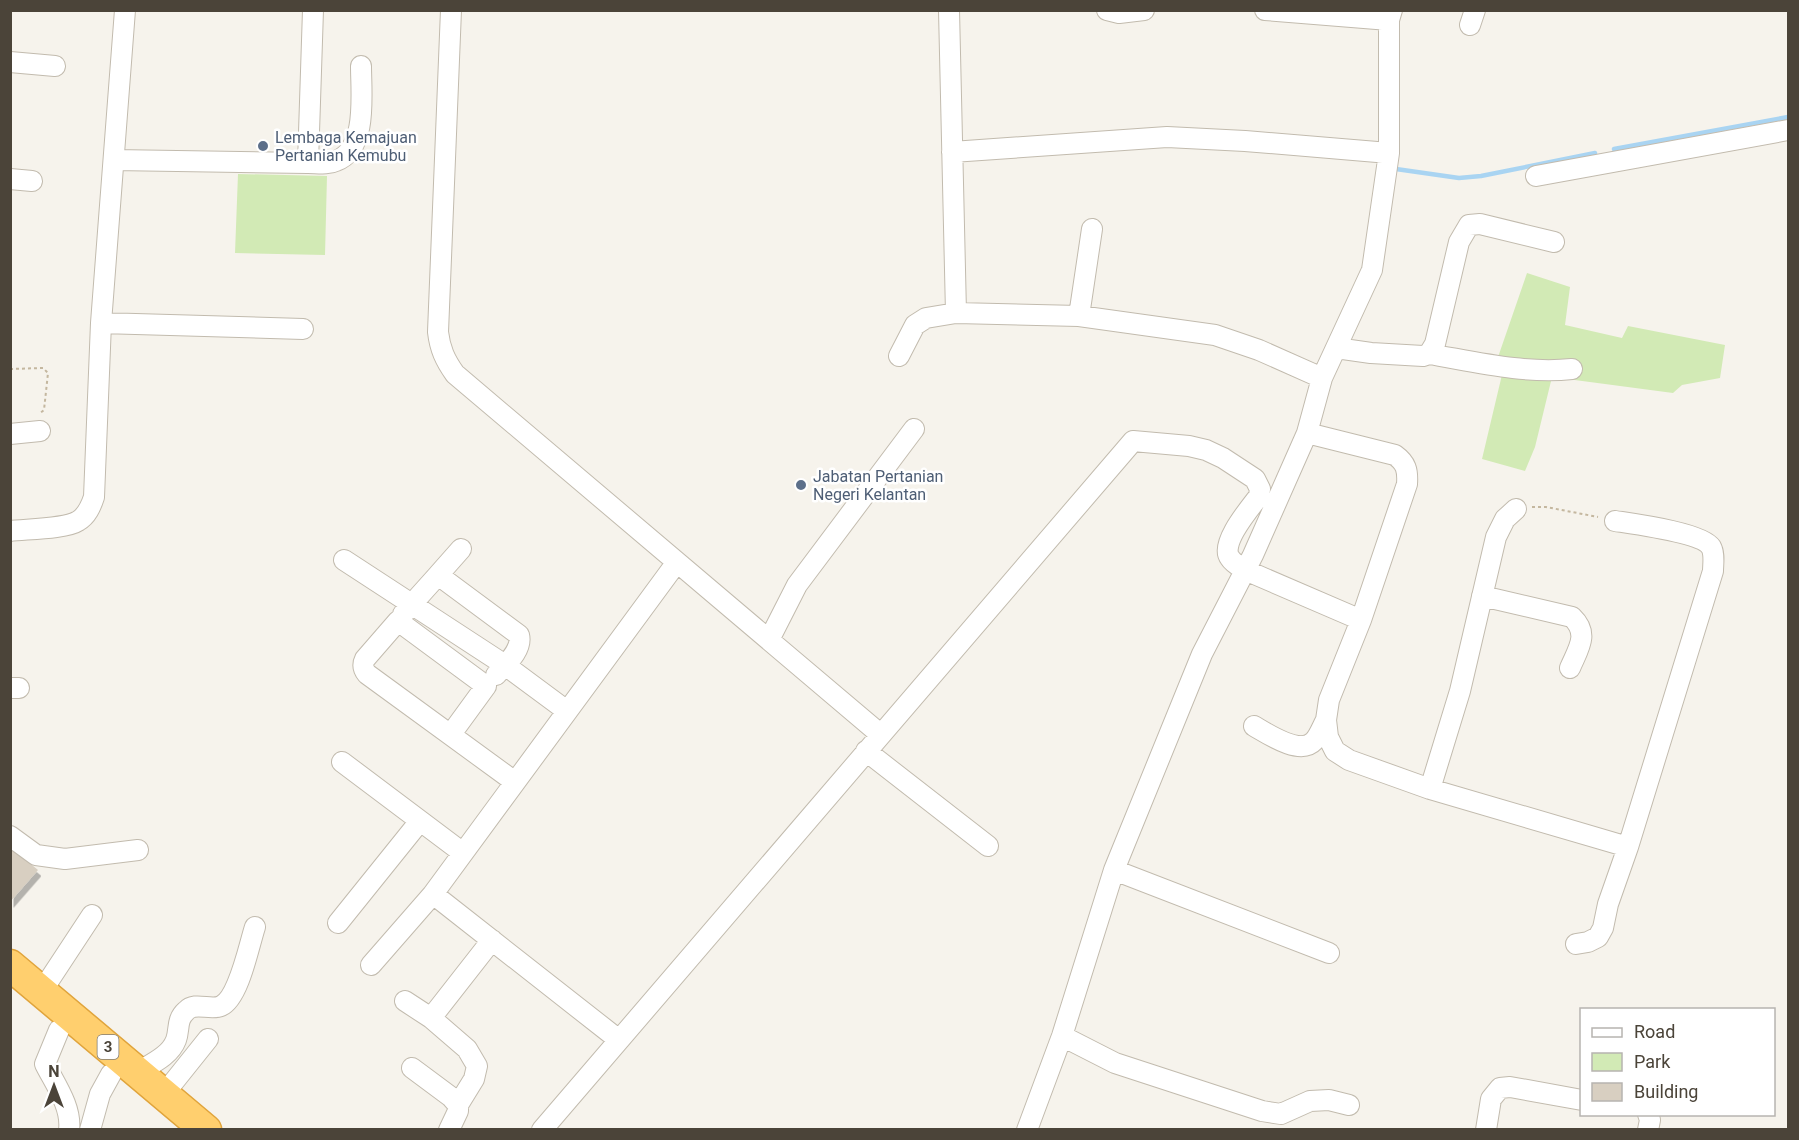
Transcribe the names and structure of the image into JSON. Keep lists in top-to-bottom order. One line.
{"streets":{"highway":["3"]},"places":["Lembaga Kemajuan Pertanian Kemubu","Jabatan Pertanian Negeri Kelantan"],"legend":["Road","Park","Building"],"north":"top"}
